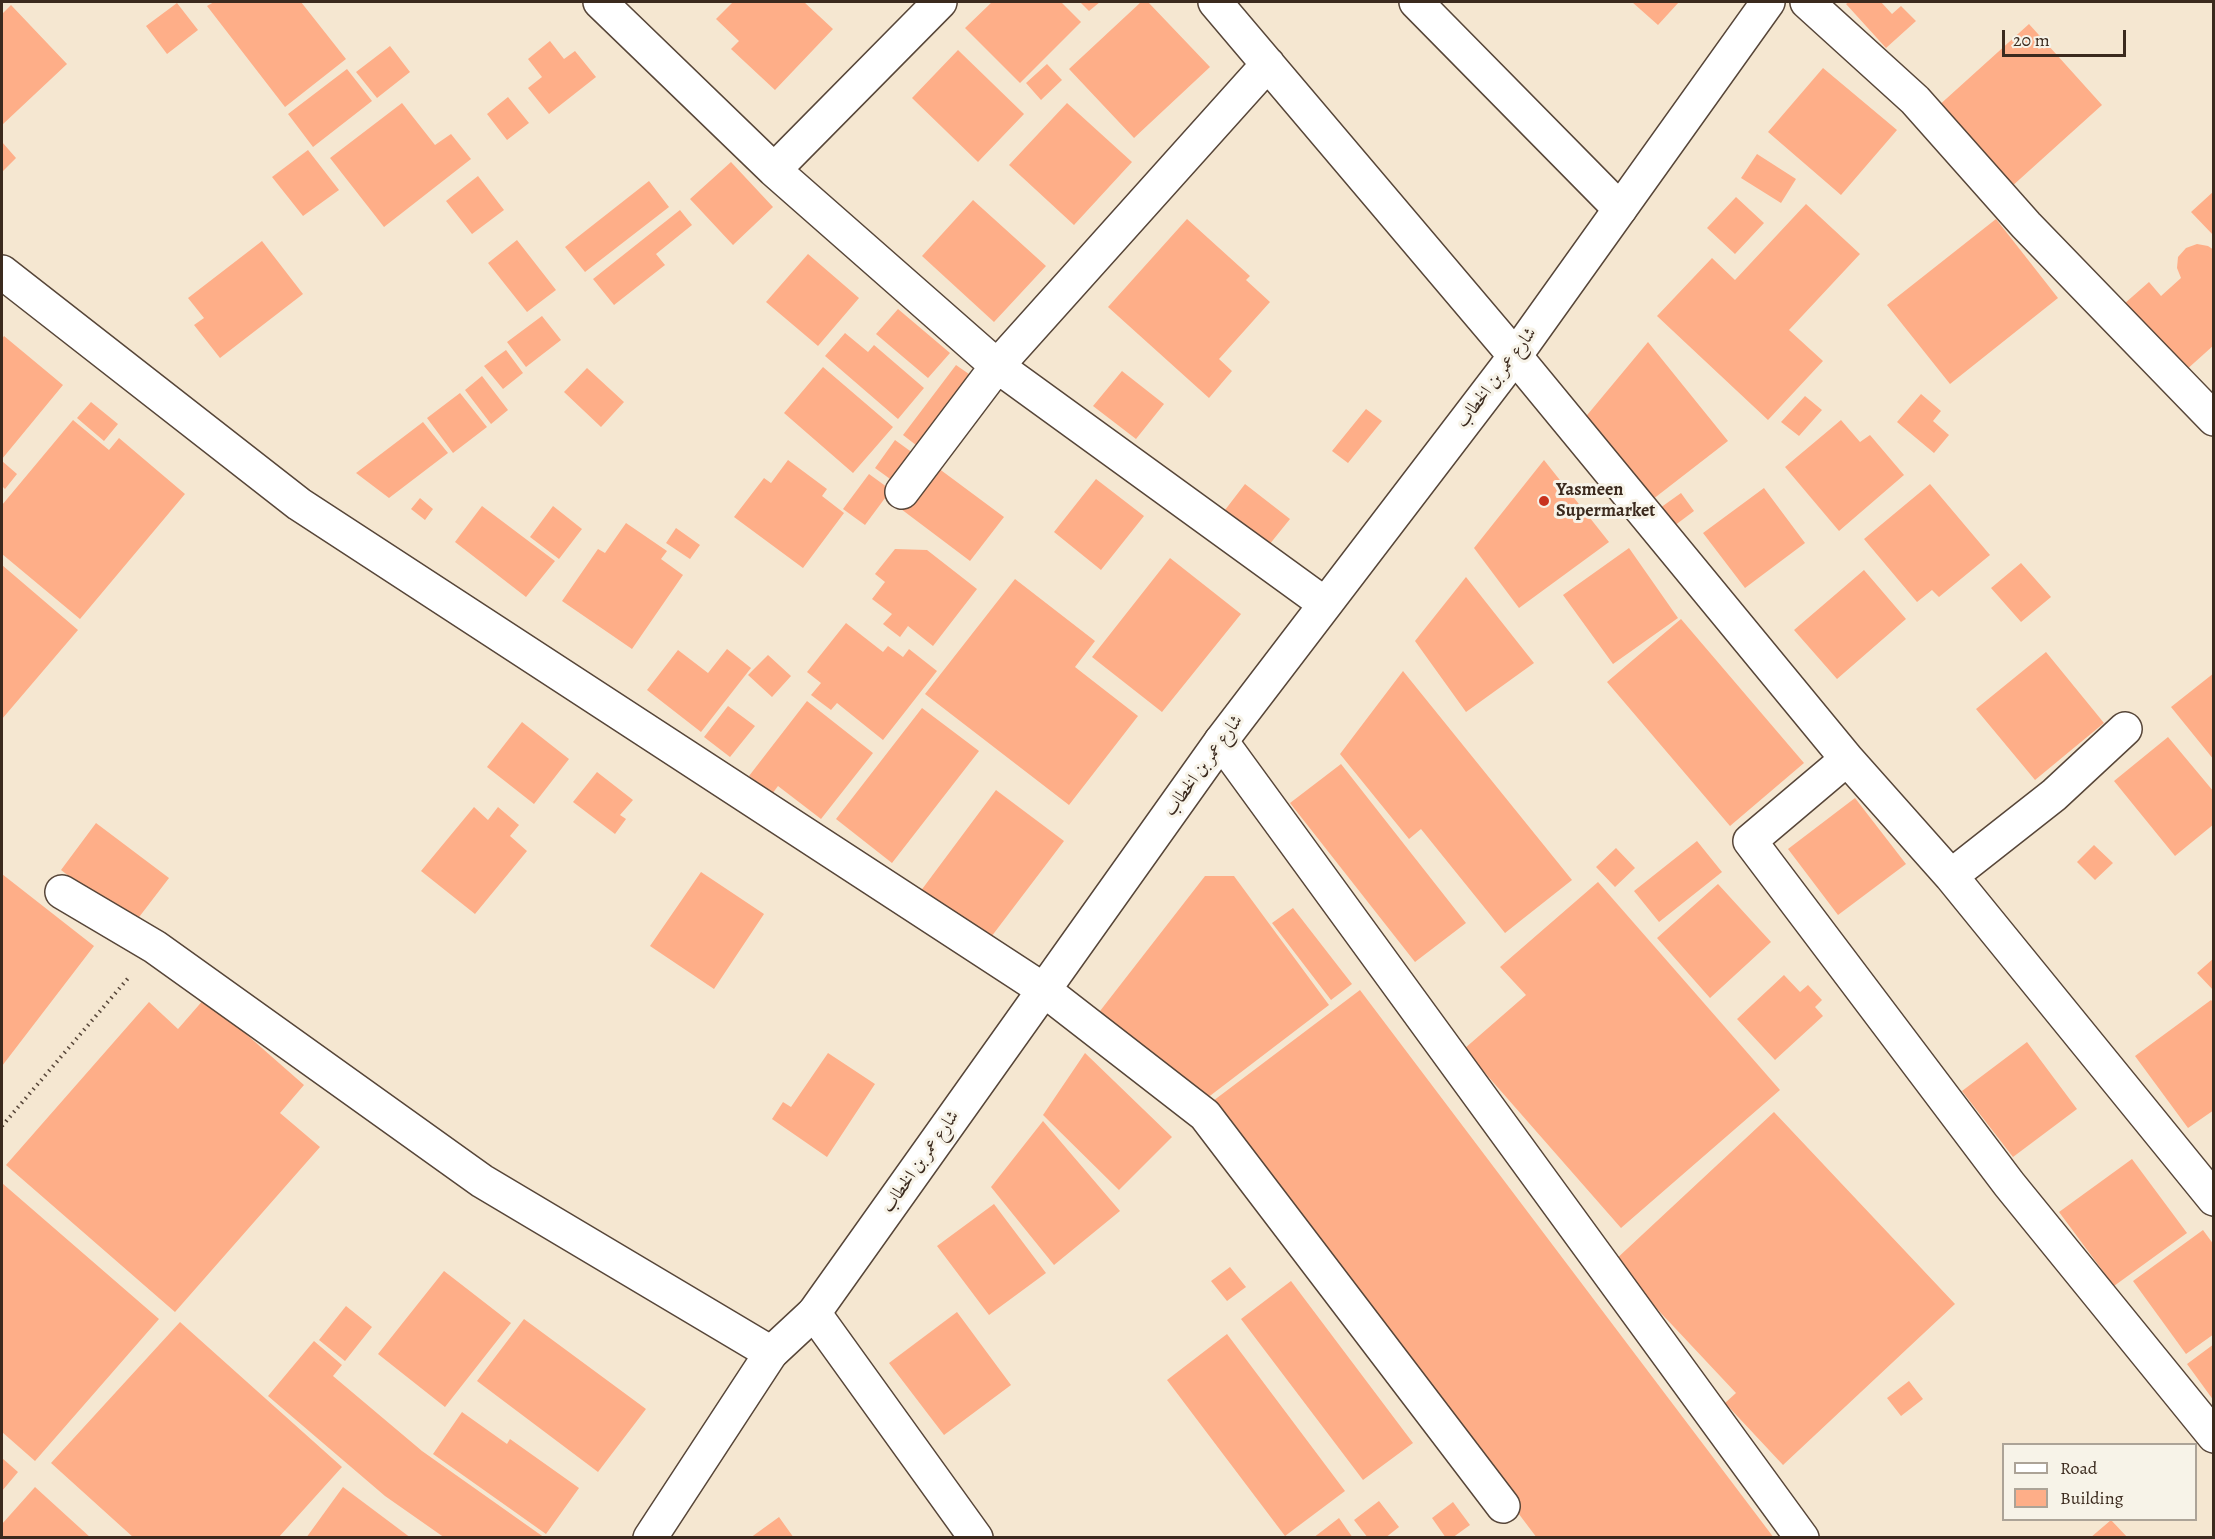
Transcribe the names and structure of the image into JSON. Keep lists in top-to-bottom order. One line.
{"streets":{"street":["شارع عمر بن الخطاب"]},"places":["Yasmeen Supermarket"],"legend":["Road","Building"],"scale_bar":"20 m"}
